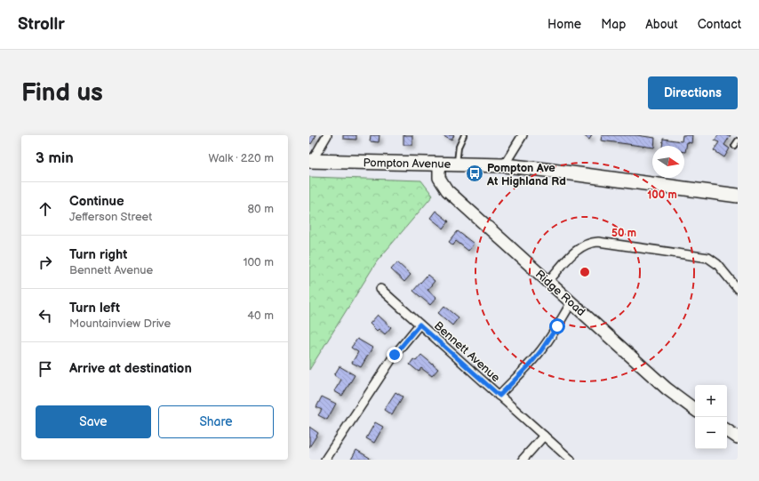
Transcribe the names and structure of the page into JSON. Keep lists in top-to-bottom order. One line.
{"streets":{"main road":["Pompton Avenue","Ridge Road"],"street":["Bennett Avenue"]},"crossings":[["Pompton Avenue","Ridge Road"]],"places":{"bus stop":["Pompton Ave At Highland Rd"]},"north":"right","page":{"header":"Strollr","nav":["Home","Map","About","Contact"],"buttons":["Directions",["Save","Share"]],"title":"Find us","heading":["3 min","Walk · 220 m"],"list":[["Continue","Jefferson Street","80 m"],["Turn right","Bennett Avenue","100 m"],["Turn left","Mountainview Drive","40 m"],"Arrive at destination"],"map_buttons":["+","−"]},"rings":["100 m","50 m"]}
